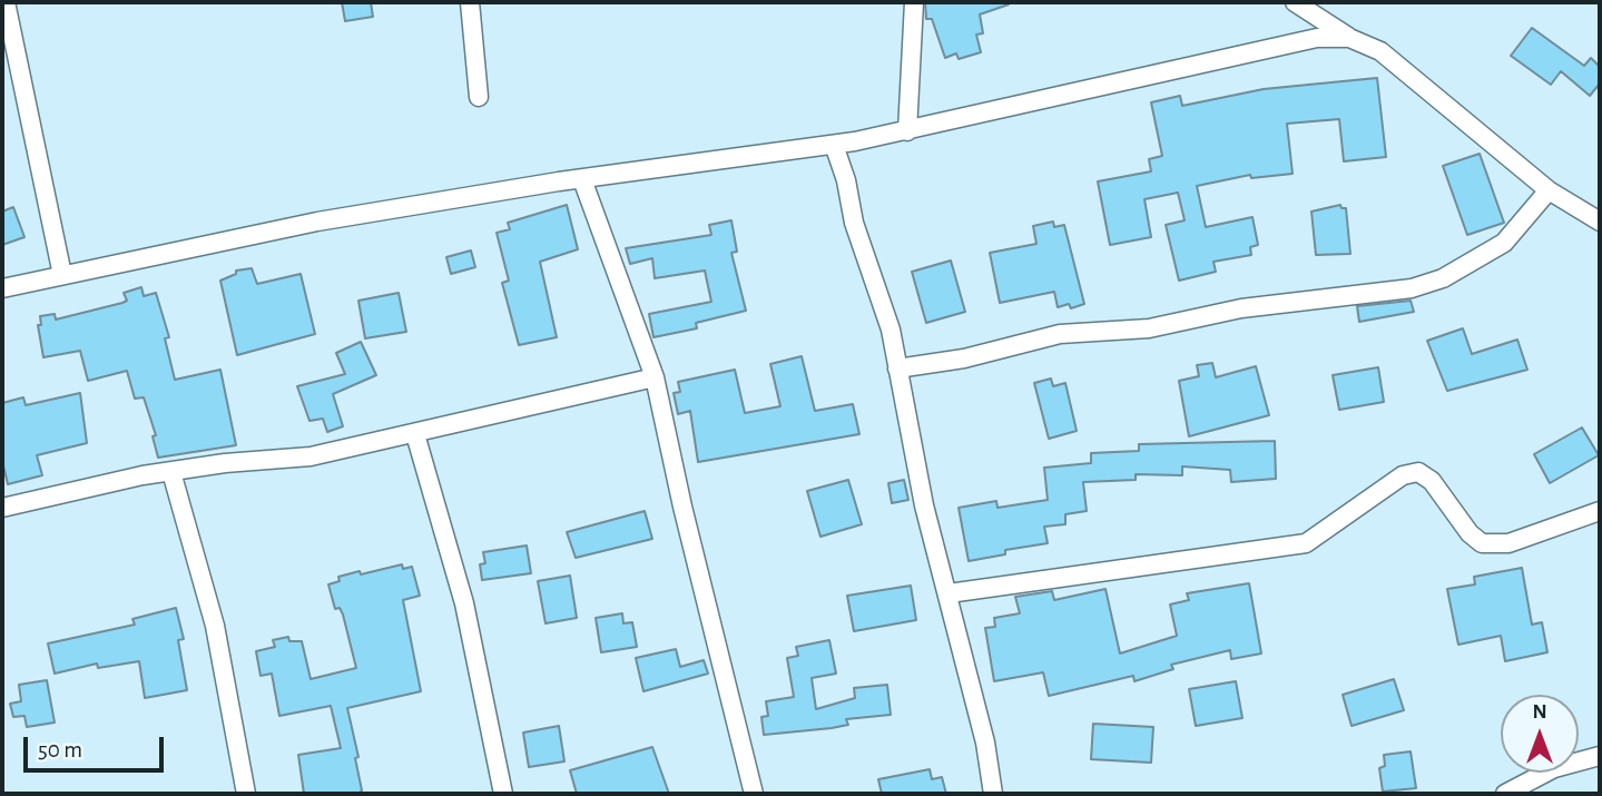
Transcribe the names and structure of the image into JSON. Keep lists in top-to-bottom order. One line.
{"scale_bar":"50 m","north":"top"}
